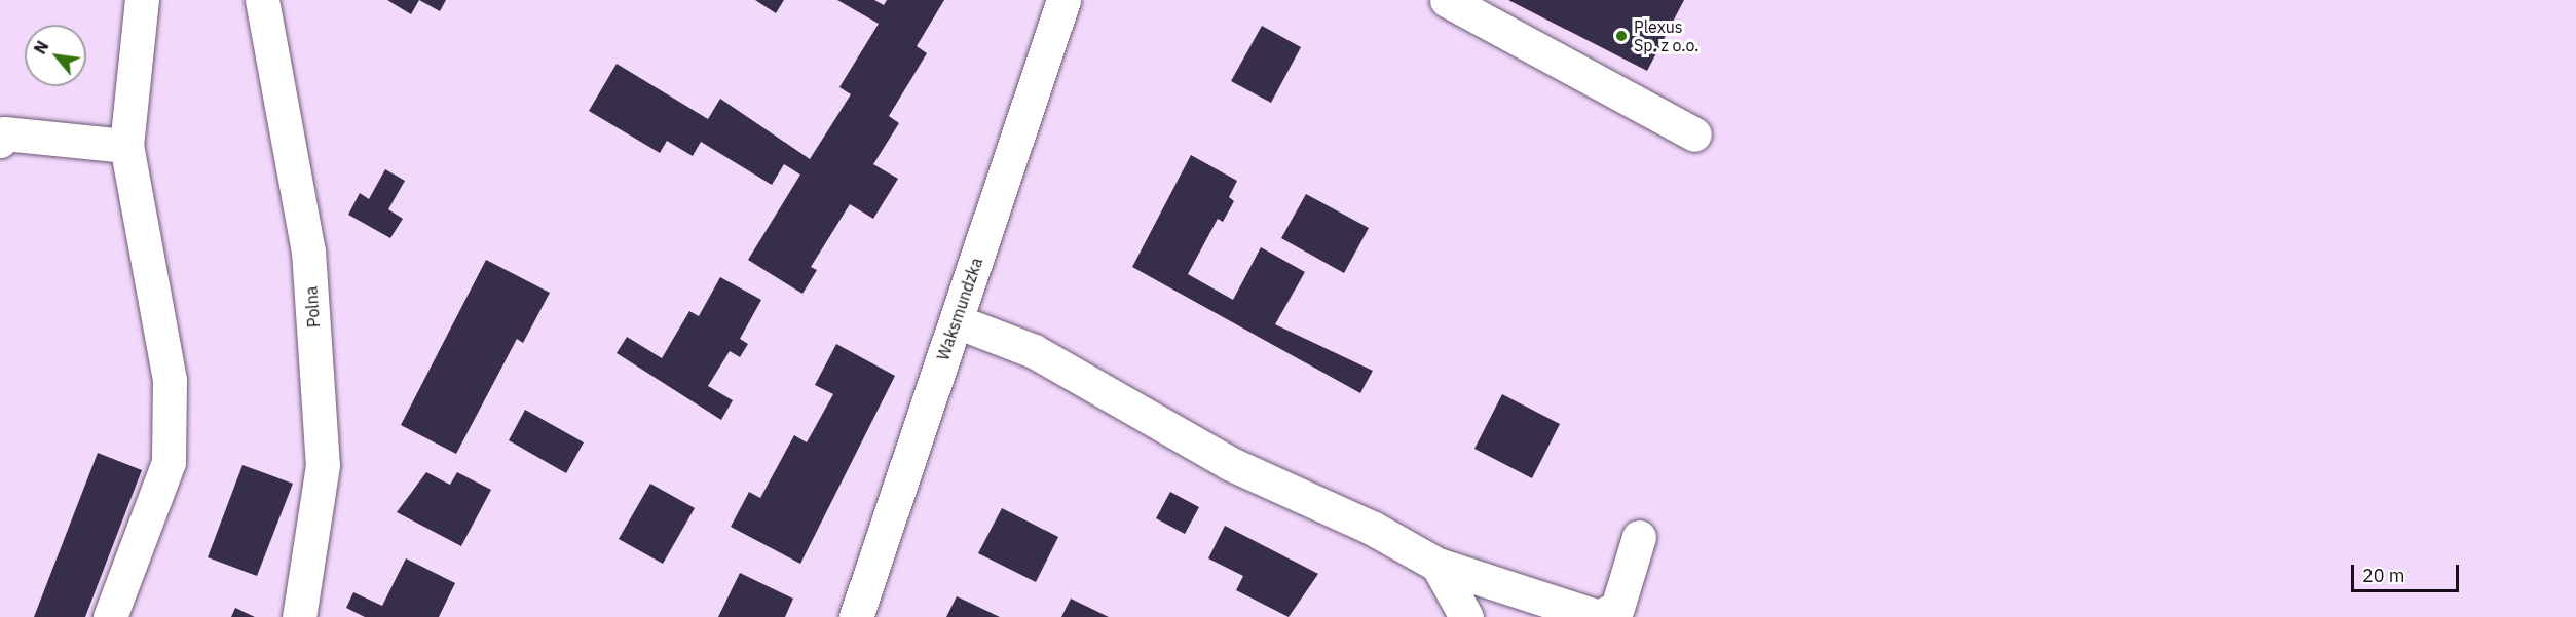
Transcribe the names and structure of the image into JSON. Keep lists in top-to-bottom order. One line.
{"streets":{"street":["Polna","Waksmundzka"]},"places":["Plexus Sp. z o.o."],"scale_bar":"20 m","north":"top left"}
